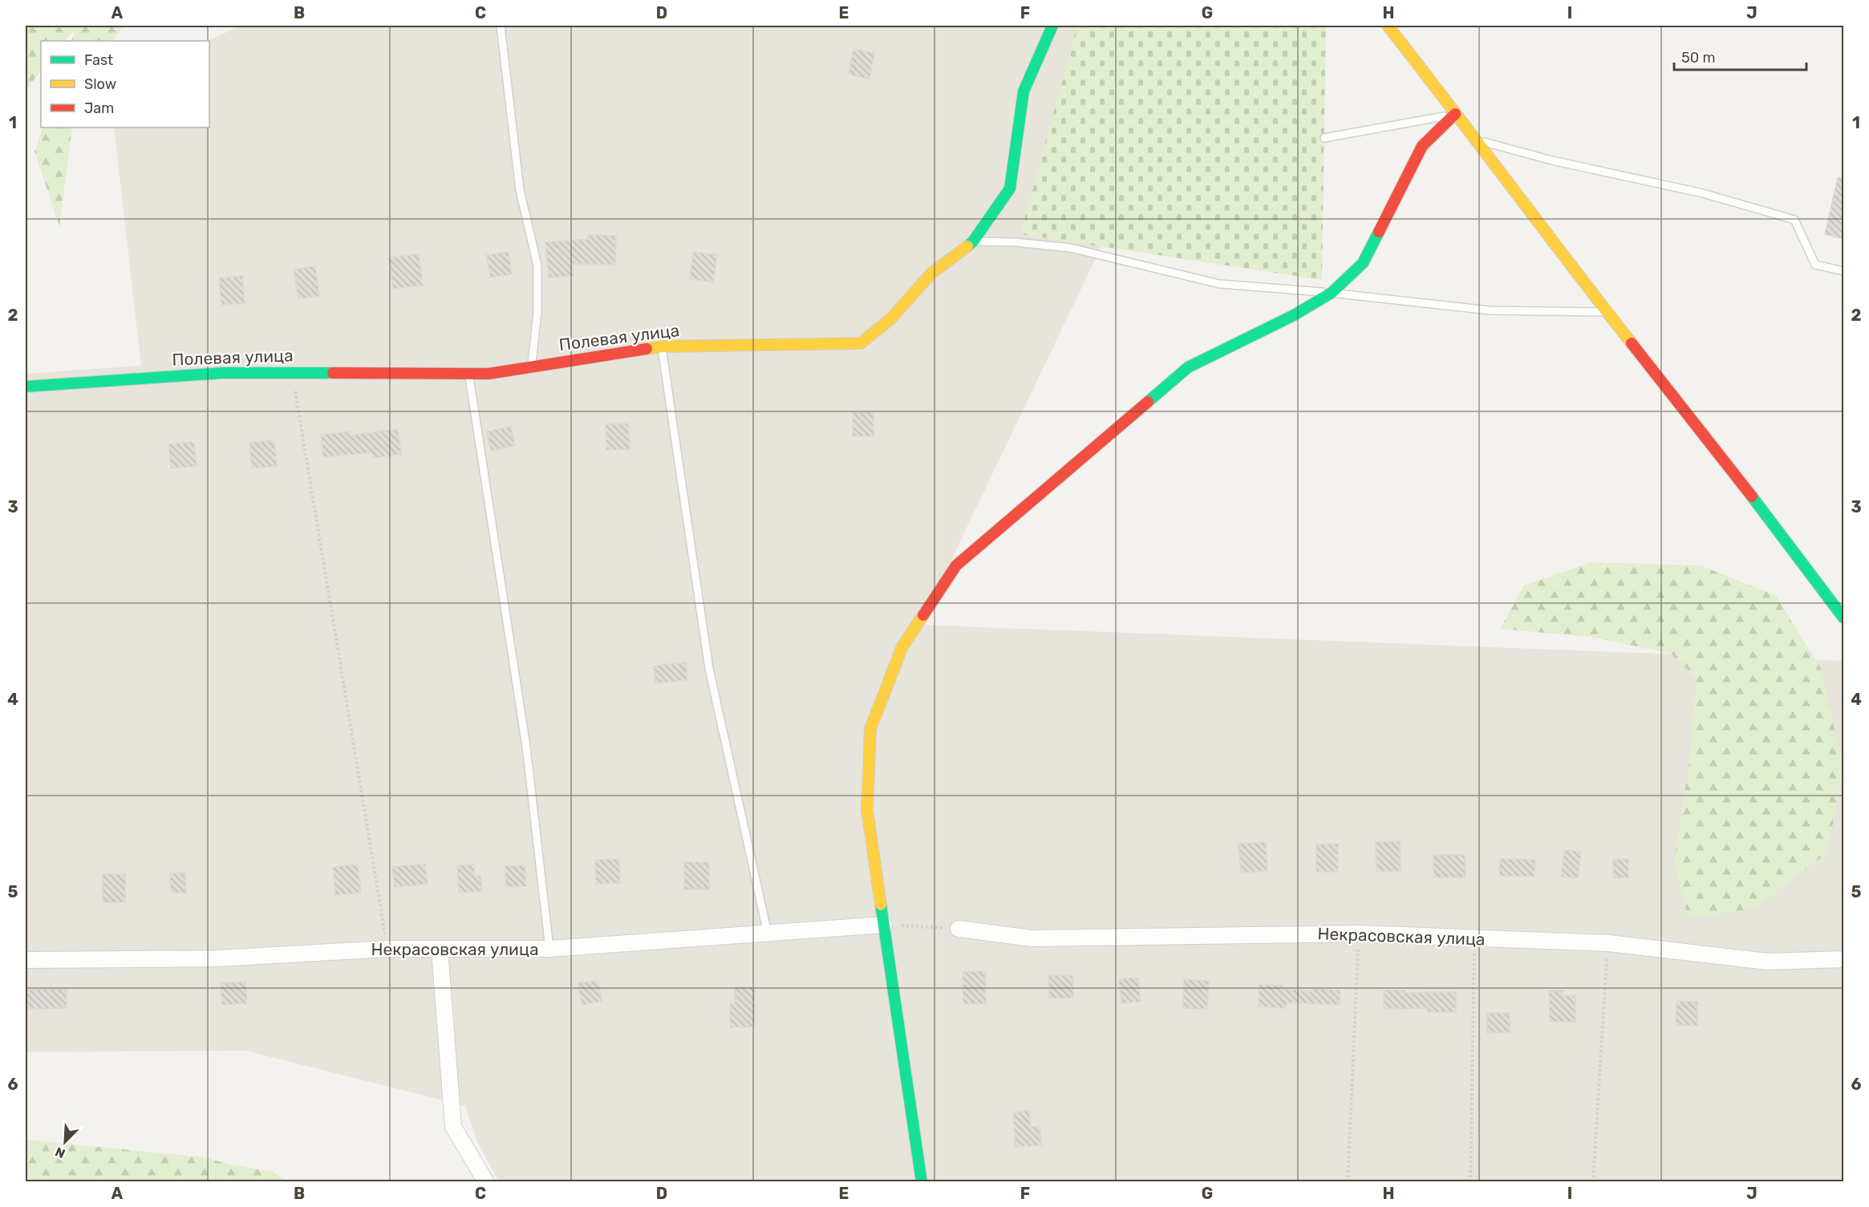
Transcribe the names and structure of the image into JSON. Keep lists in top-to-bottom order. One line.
{"streets":{"street":["Полевая улица","Некрасовская улица"]},"legend":["Fast","Slow","Jam"],"scale_bar":"50 m","north":"bottom left","grid":{"columns":["A","B","C","D","E","F","G","H","I","J"],"rows":["1","2","3","4","5","6"]}}
